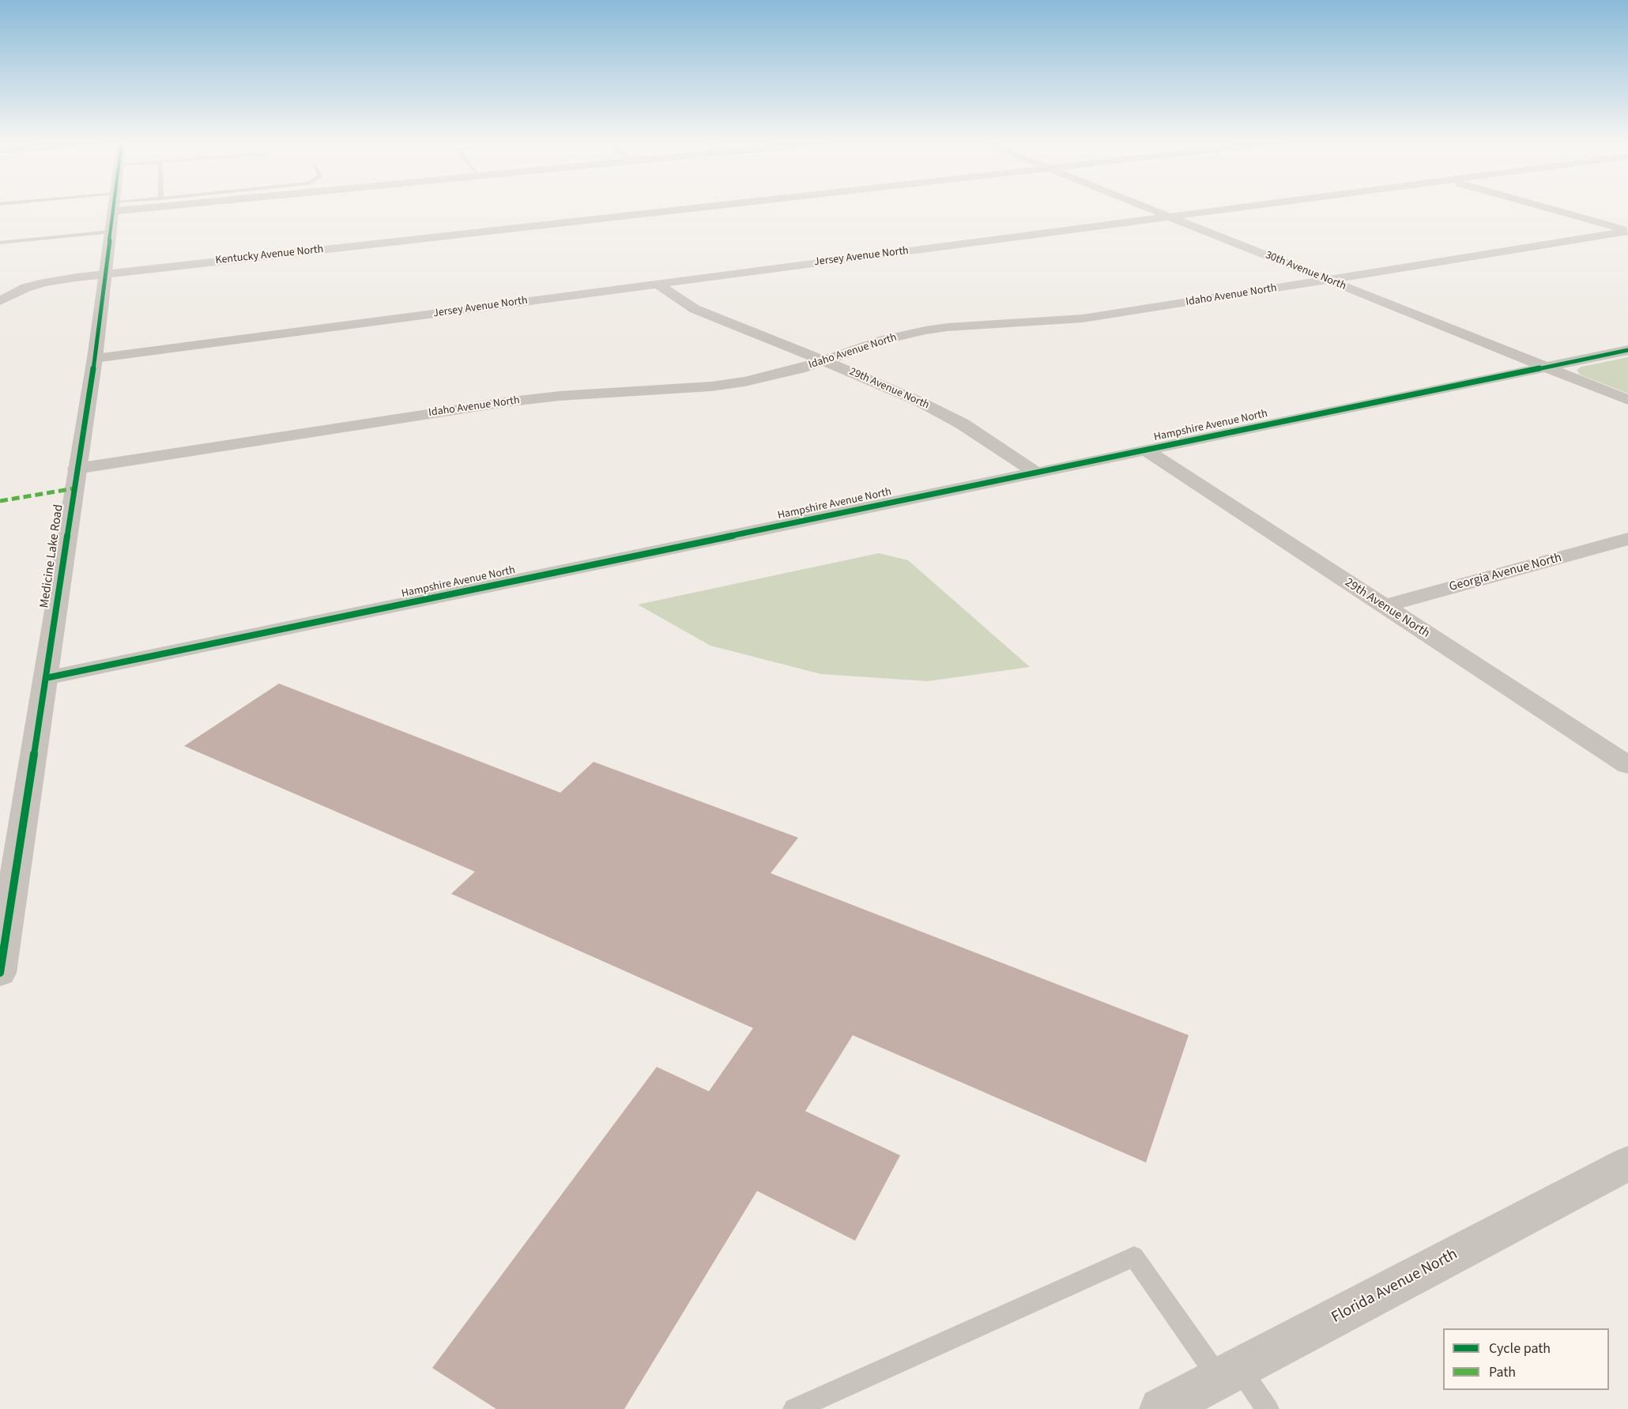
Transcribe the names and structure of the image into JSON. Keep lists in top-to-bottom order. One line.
{"streets":{"street":["Kentucky Avenue North","Jersey Avenue North","30th Avenue North","Idaho Avenue North","29th Avenue North","Hampshire Avenue North","Medicine Lake Road","Georgia Avenue North","Florida Avenue North"]},"crossings":[["Kentucky Avenue North","Medicine Lake Road"],["Jersey Avenue North","30th Avenue North"],["Jersey Avenue North","29th Avenue North"],["Jersey Avenue North","Medicine Lake Road"],["30th Avenue North","Idaho Avenue North"],["30th Avenue North","Hampshire Avenue North"],["Idaho Avenue North","29th Avenue North"],["Idaho Avenue North","Medicine Lake Road"],["29th Avenue North","Hampshire Avenue North"],["29th Avenue North","Georgia Avenue North"],["Hampshire Avenue North","Medicine Lake Road"]],"legend":["Cycle path","Path"]}
